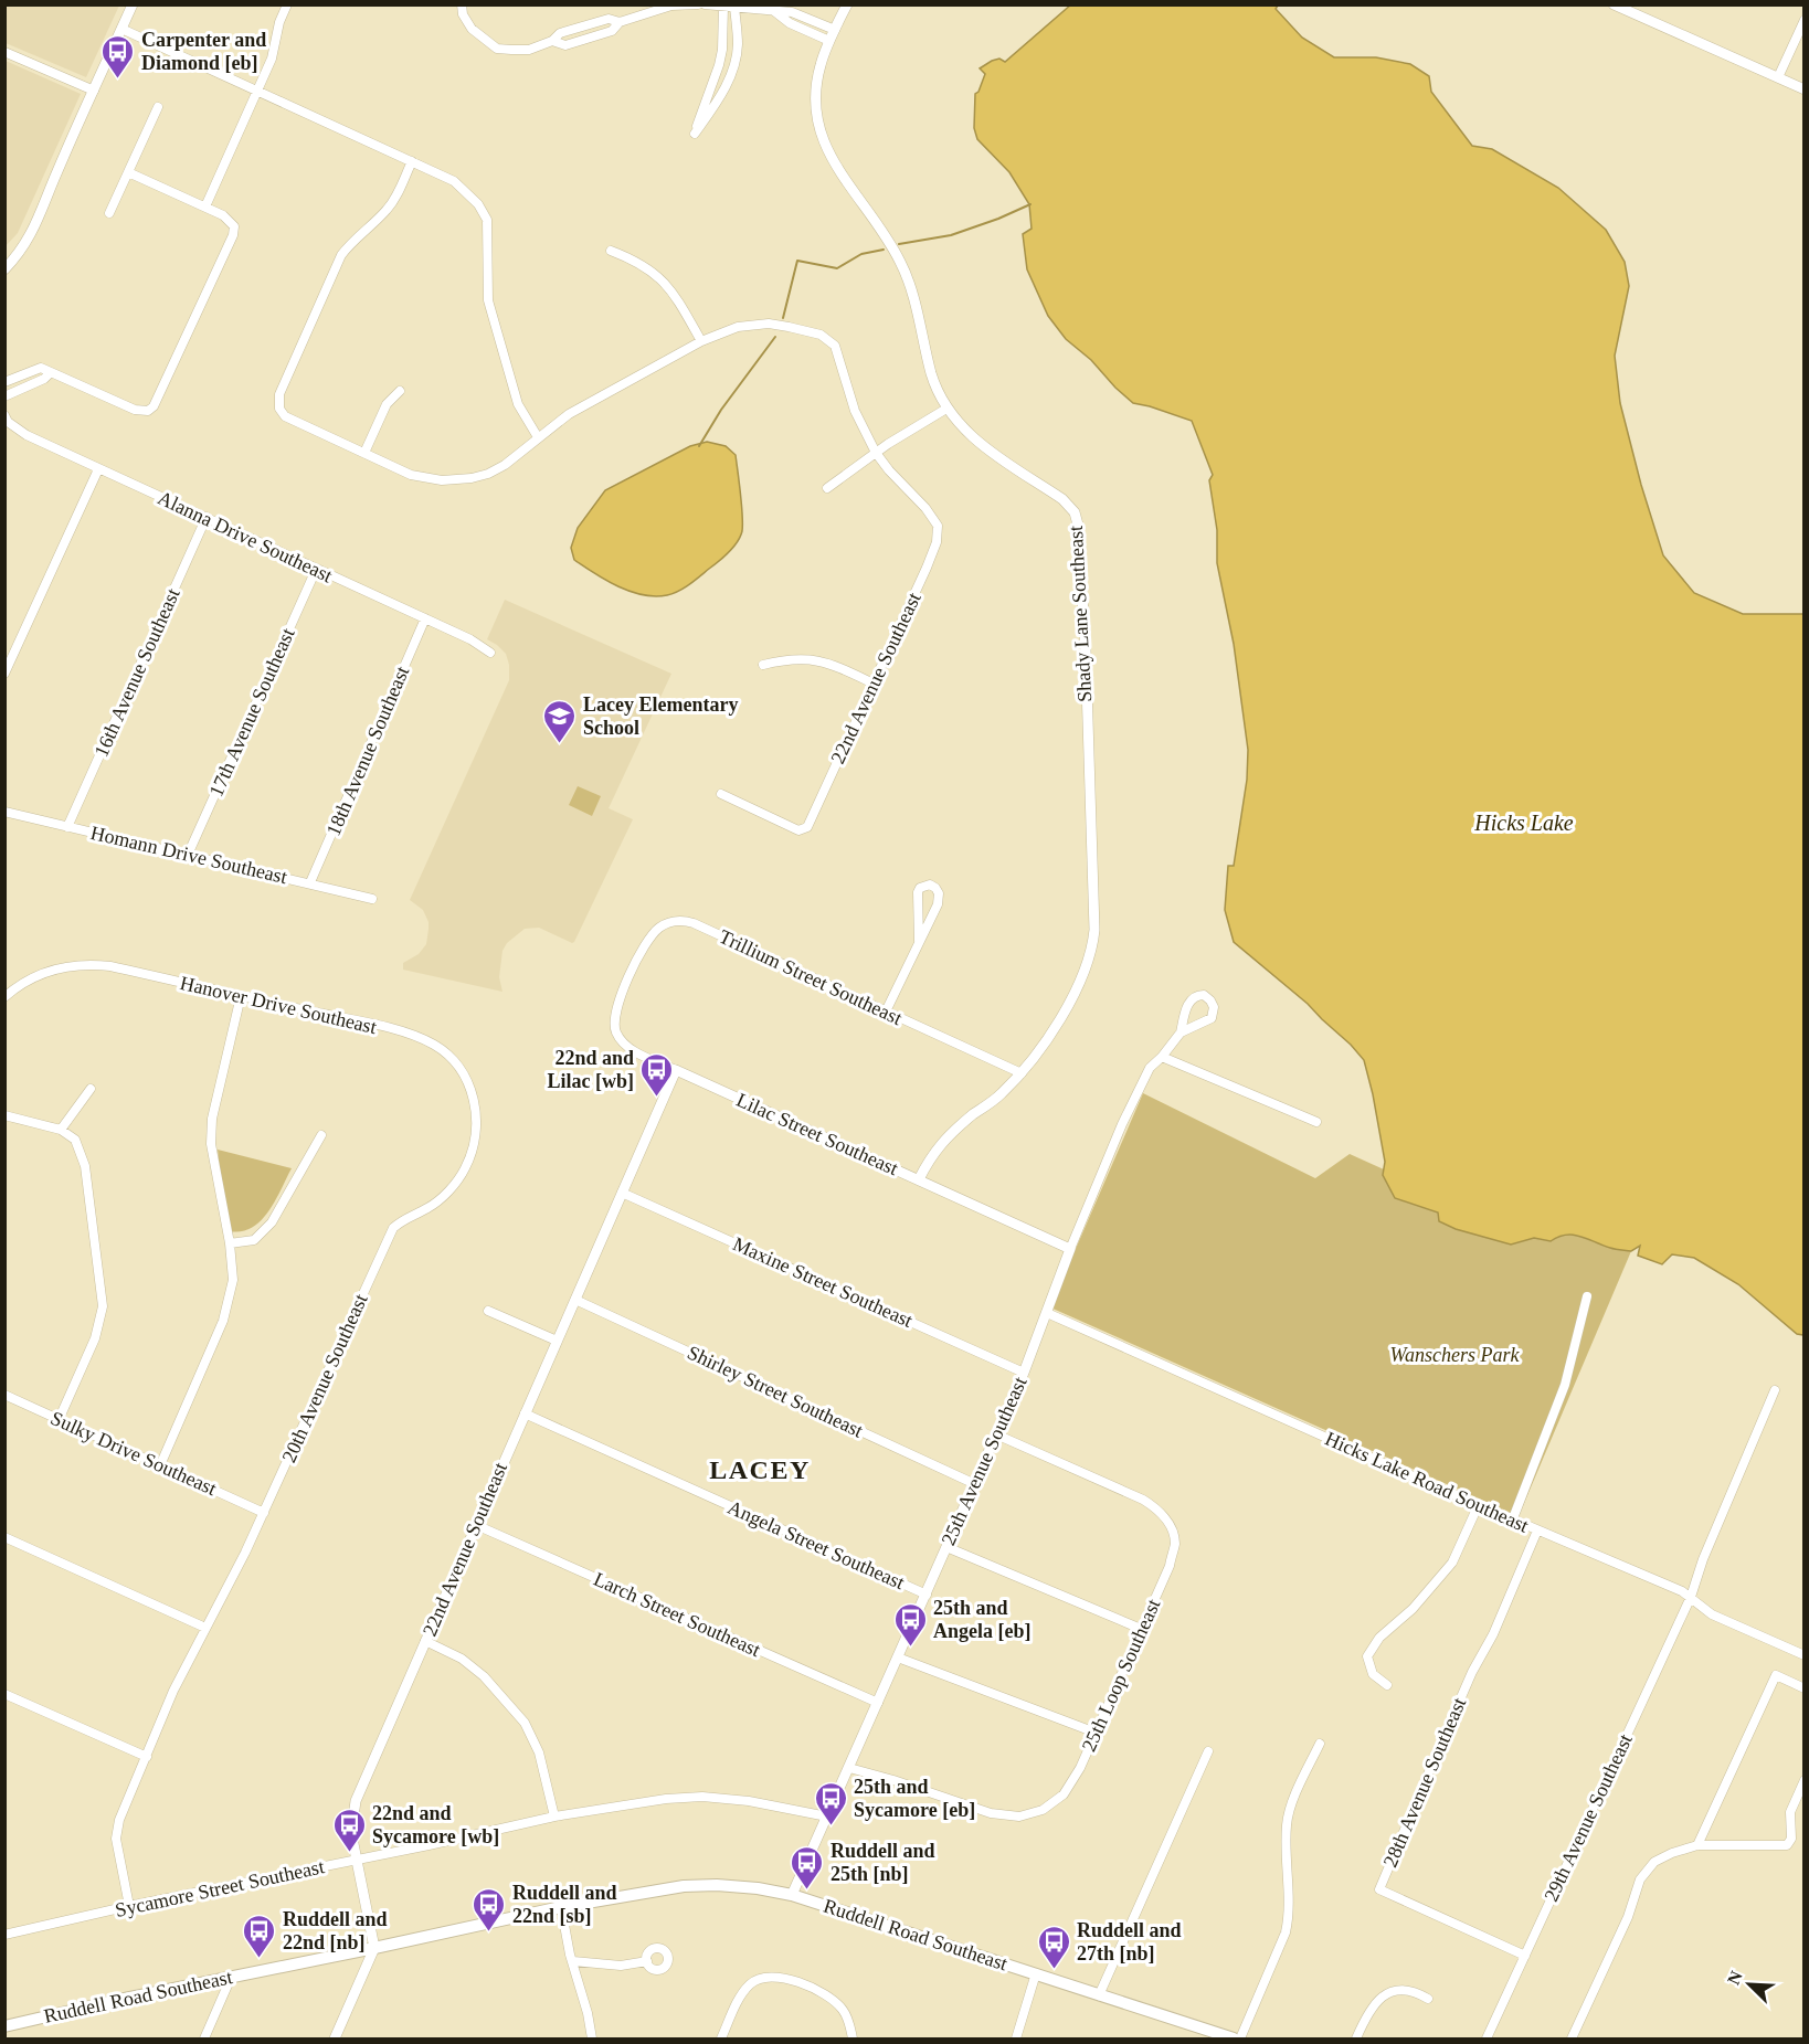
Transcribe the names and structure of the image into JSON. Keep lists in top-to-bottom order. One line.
{"streets":{"main road":["Ruddell Road Southeast"],"street":["Alanna Drive Southeast","Shady Lane Southeast","16th Avenue Southeast","22nd Avenue Southeast","17th Avenue Southeast","18th Avenue Southeast","Homann Drive Southeast","Trillium Street Southeast","Hanover Drive Southeast","Lilac Street Southeast","Maxine Street Southeast","20th Avenue Southeast","Shirley Street Southeast","Sulky Drive Southeast","25th Avenue Southeast","Hicks Lake Road Southeast","Angela Street Southeast","Larch Street Southeast","25th Loop Southeast","28th Avenue Southeast","29th Avenue Southeast","Sycamore Street Southeast"]},"crossings":[["Alanna Drive Southeast","16th Avenue Southeast"],["Alanna Drive Southeast","17th Avenue Southeast"],["Alanna Drive Southeast","18th Avenue Southeast"],["Shady Lane Southeast","Trillium Street Southeast"],["Shady Lane Southeast","Lilac Street Southeast"],["16th Avenue Southeast","Homann Drive Southeast"],["22nd Avenue Southeast","Lilac Street Southeast"],["22nd Avenue Southeast","Maxine Street Southeast"],["22nd Avenue Southeast","Shirley Street Southeast"],["22nd Avenue Southeast","Angela Street Southeast"],["22nd Avenue Southeast","Larch Street Southeast"],["22nd Avenue Southeast","Sycamore Street Southeast"],["22nd Avenue Southeast","Ruddell Road Southeast"],["17th Avenue Southeast","Homann Drive Southeast"],["18th Avenue Southeast","Homann Drive Southeast"],["Trillium Street Southeast","Lilac Street Southeast"],["Hanover Drive Southeast","20th Avenue Southeast"],["Lilac Street Southeast","25th Avenue Southeast"],["Maxine Street Southeast","25th Avenue Southeast"],["20th Avenue Southeast","Sulky Drive Southeast"],["20th Avenue Southeast","Sycamore Street Southeast"],["Shirley Street Southeast","25th Avenue Southeast"],["25th Avenue Southeast","Hicks Lake Road Southeast"],["25th Avenue Southeast","Angela Street Southeast"],["25th Avenue Southeast","Larch Street Southeast"],["25th Avenue Southeast","25th Loop Southeast"],["25th Avenue Southeast","Sycamore Street Southeast"],["25th Avenue Southeast","Ruddell Road Southeast"],["Hicks Lake Road Southeast","28th Avenue Southeast"],["Hicks Lake Road Southeast","29th Avenue Southeast"],["28th Avenue Southeast","29th Avenue Southeast"]],"districts":["LACEY"],"water":["Hicks Lake"],"parks":["Wanschers Park"],"places":{"bus stop":["Carpenter and Diamond [eb]","22nd and Lilac [wb]","25th and Angela [eb]","25th and Sycamore [eb]","22nd and Sycamore [wb]","Ruddell and 25th [nb]","Ruddell and 22nd [sb]","Ruddell and 22nd [nb]","Ruddell and 27th [nb]"],"school or university":["Lacey Elementary School"]},"north":"top left"}
